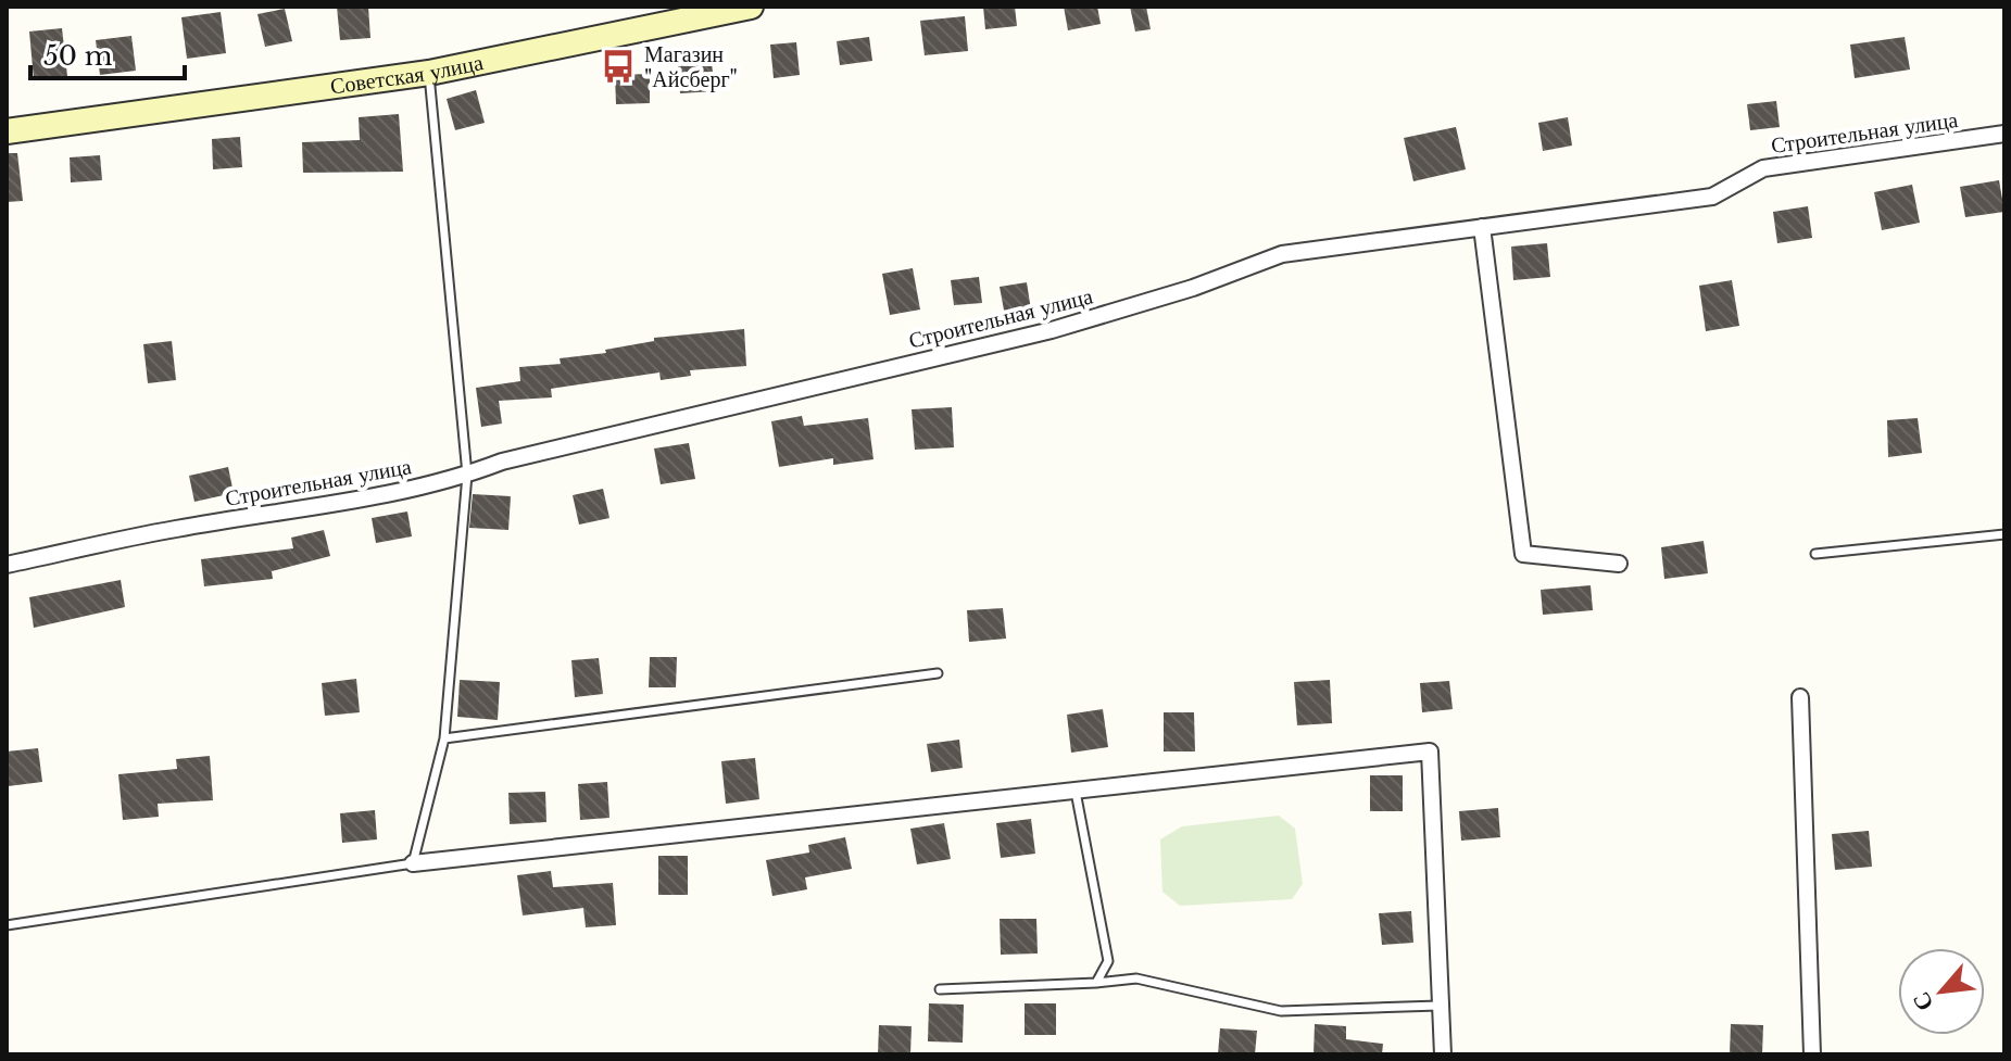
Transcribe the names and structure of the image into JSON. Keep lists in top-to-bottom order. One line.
{"streets":{"main road":["Советская улица"],"street":["Строительная улица"]},"places":{"bus stop":["Магазин \"Айсберг\""]},"scale_bar":"50 m","north":"bottom left"}
